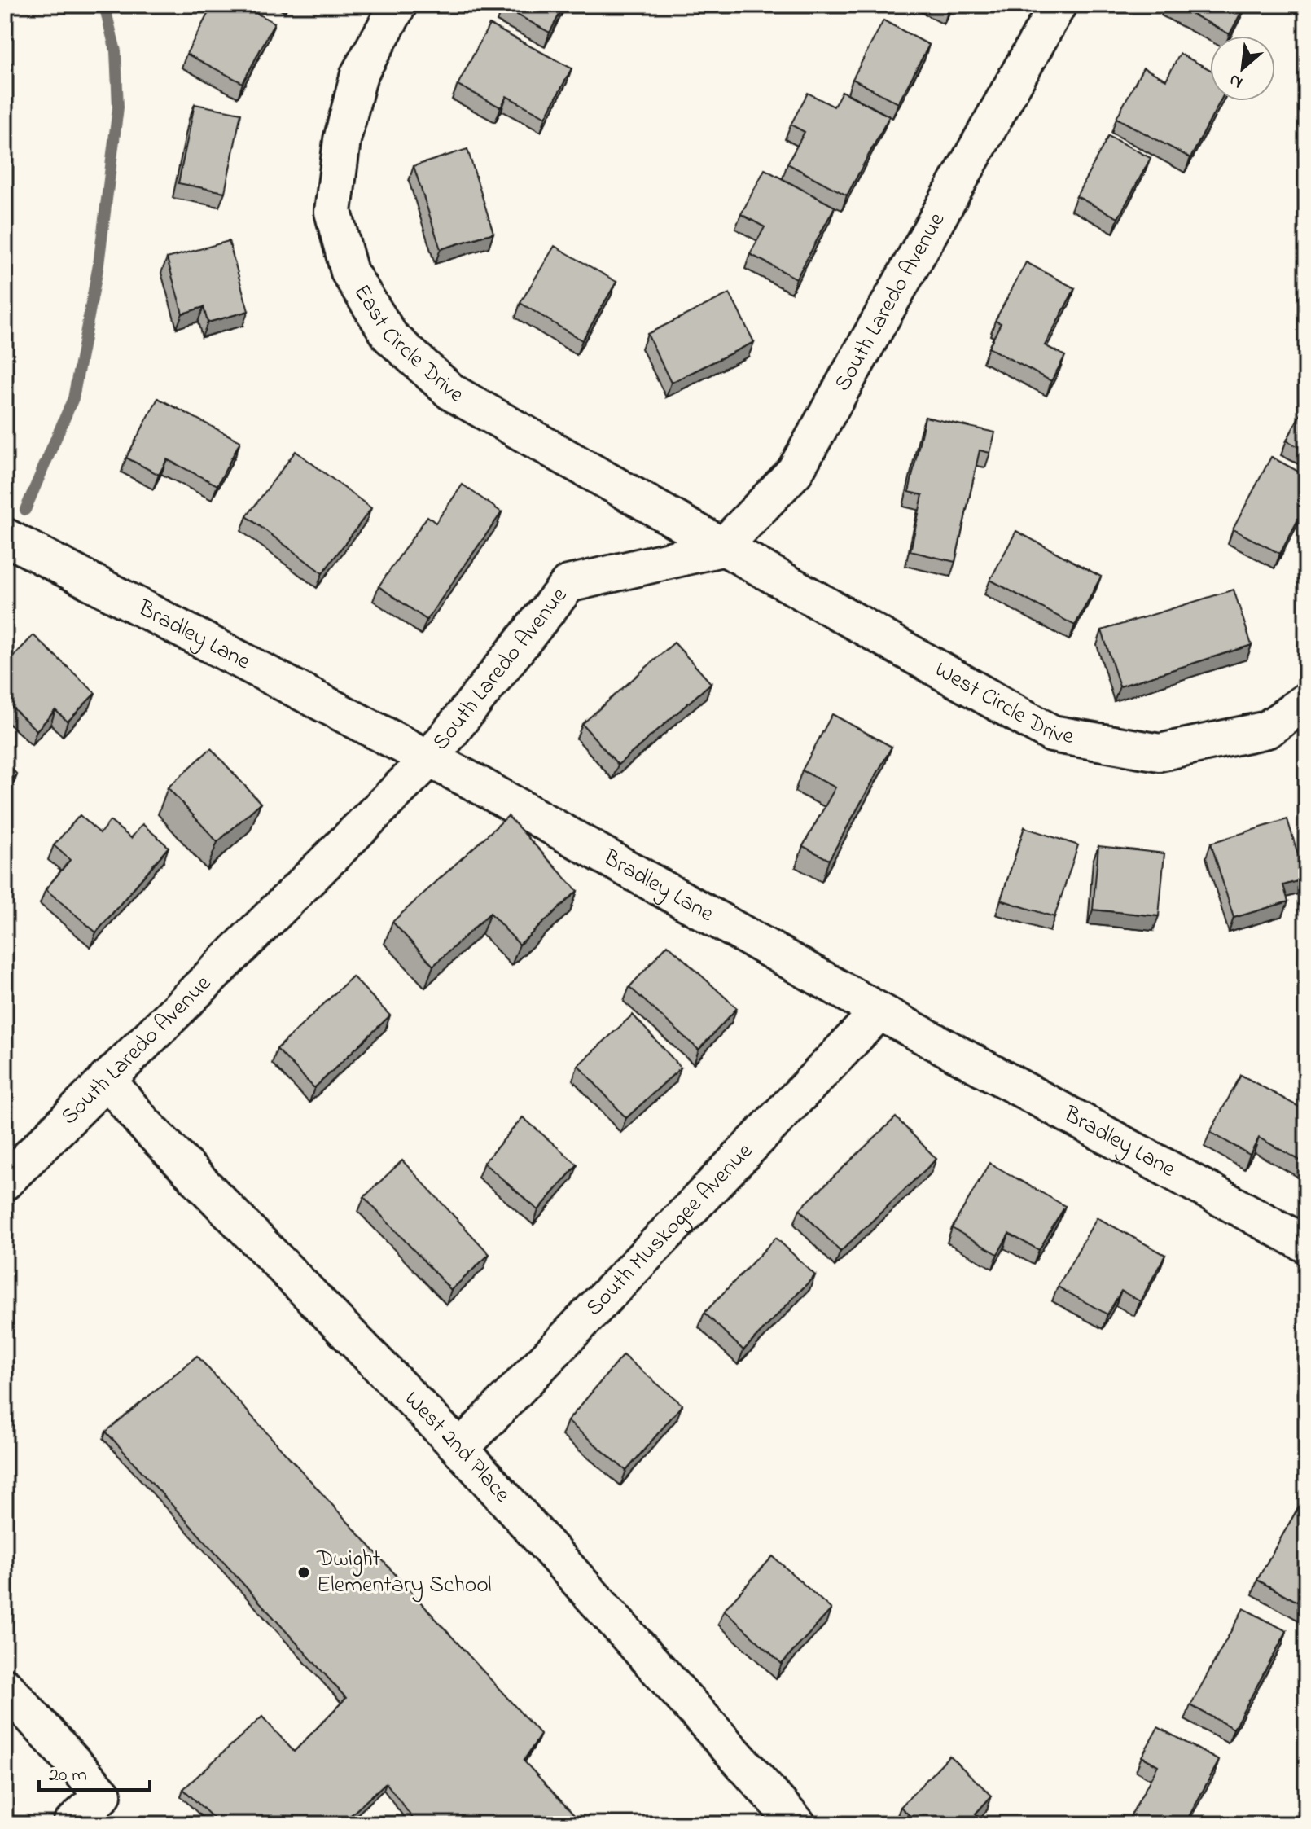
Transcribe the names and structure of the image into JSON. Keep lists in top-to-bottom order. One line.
{"streets":{"street":["South Laredo Avenue","East Circle Drive","Bradley Lane","West Circle Drive","South Muskogee Avenue","West 2nd Place"]},"crossings":[["South Laredo Avenue","East Circle Drive"],["South Laredo Avenue","Bradley Lane"],["South Laredo Avenue","West Circle Drive"],["South Laredo Avenue","West 2nd Place"],["East Circle Drive","West Circle Drive"],["Bradley Lane","South Muskogee Avenue"],["South Muskogee Avenue","West 2nd Place"]],"places":["Dwight Elementary School"],"scale_bar":"20 m","north":"bottom left"}
